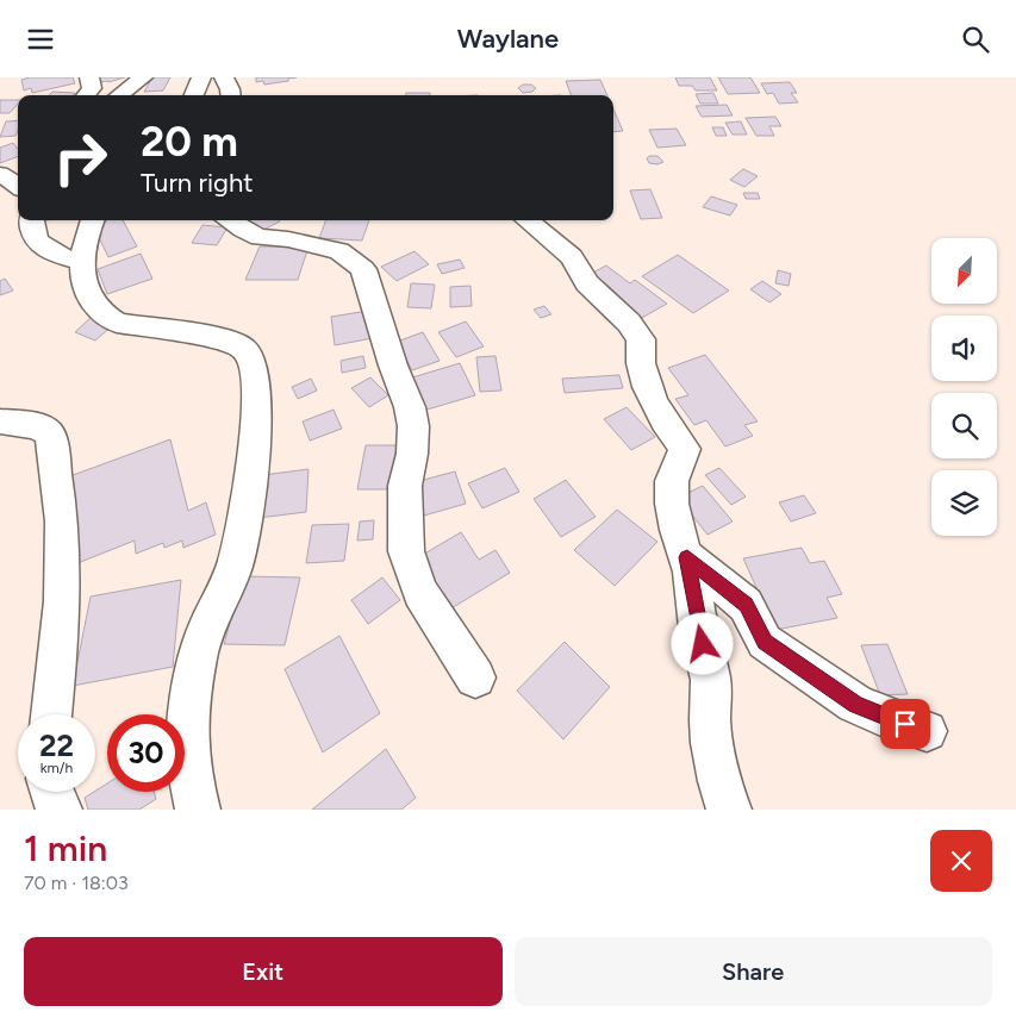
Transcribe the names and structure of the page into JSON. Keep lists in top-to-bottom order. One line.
{"north":"bottom left","page":{"header":"Waylane","turn":["20 m","Turn right"],"speed":"22 km/h","limit":"30","heading":["1 min","70 m · 18:03"],"buttons":["Exit","Share"]}}
